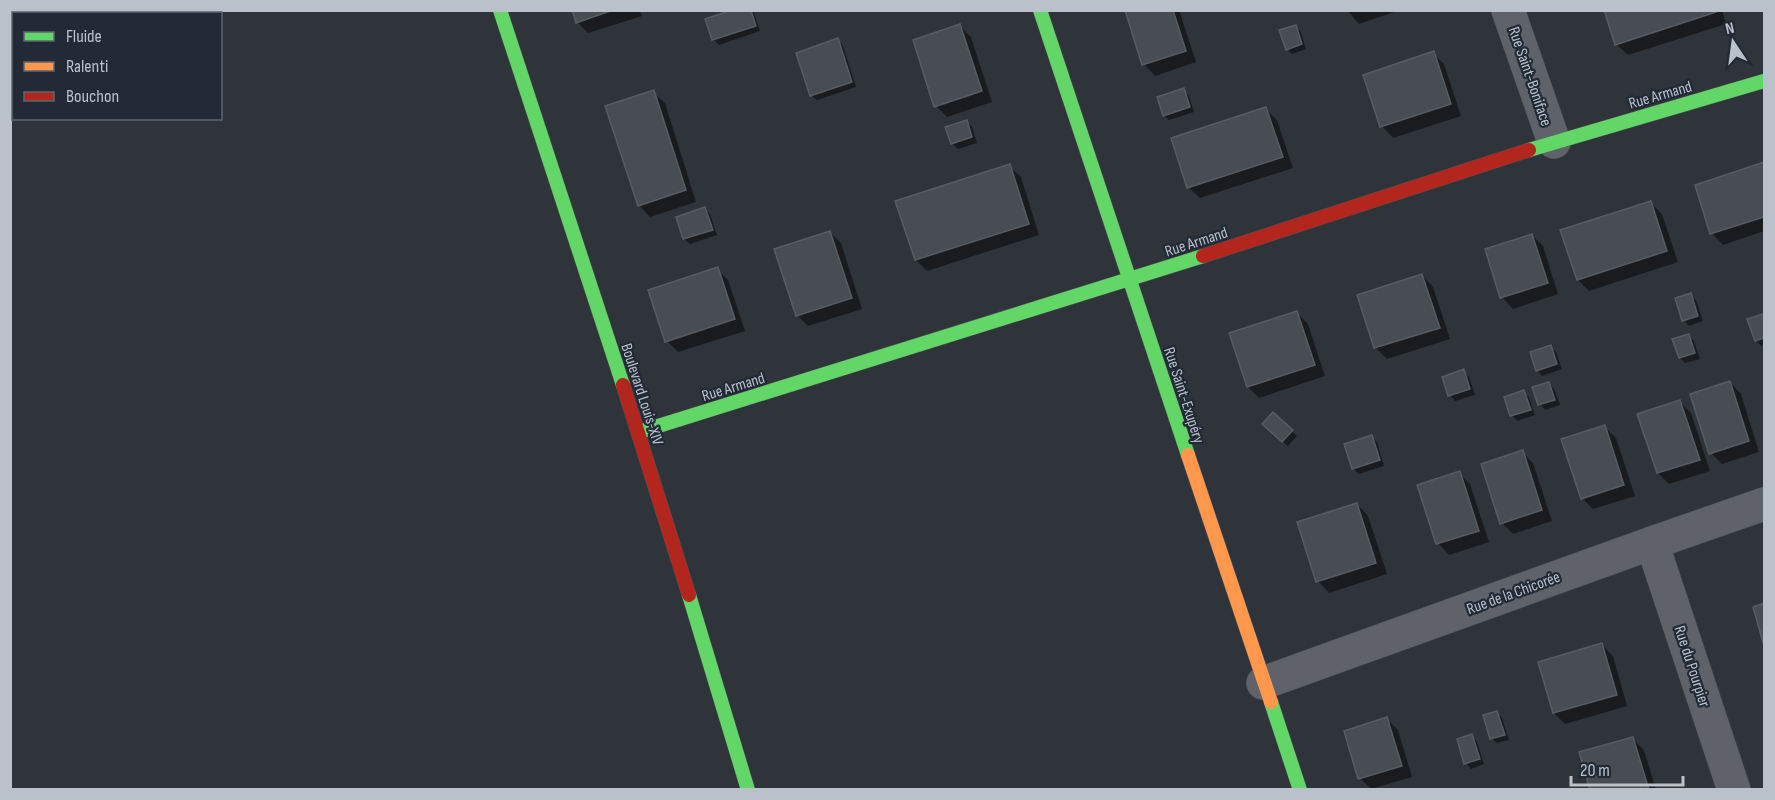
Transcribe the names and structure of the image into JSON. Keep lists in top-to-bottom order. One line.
{"streets":{"street":["Rue Saint-Boniface","Rue Armand","Boulevard Louis-XIV","Rue Saint-Exupéry","Rue de la Chicorée","Rue du Pourpier"]},"crossings":[["Rue Saint-Boniface","Rue Armand"],["Rue Armand","Boulevard Louis-XIV"],["Rue Armand","Rue Saint-Exupéry"],["Rue Saint-Exupéry","Rue de la Chicorée"],["Rue de la Chicorée","Rue du Pourpier"]],"legend":["Fluide","Ralenti","Bouchon"],"scale_bar":"20 m","north":"top"}
